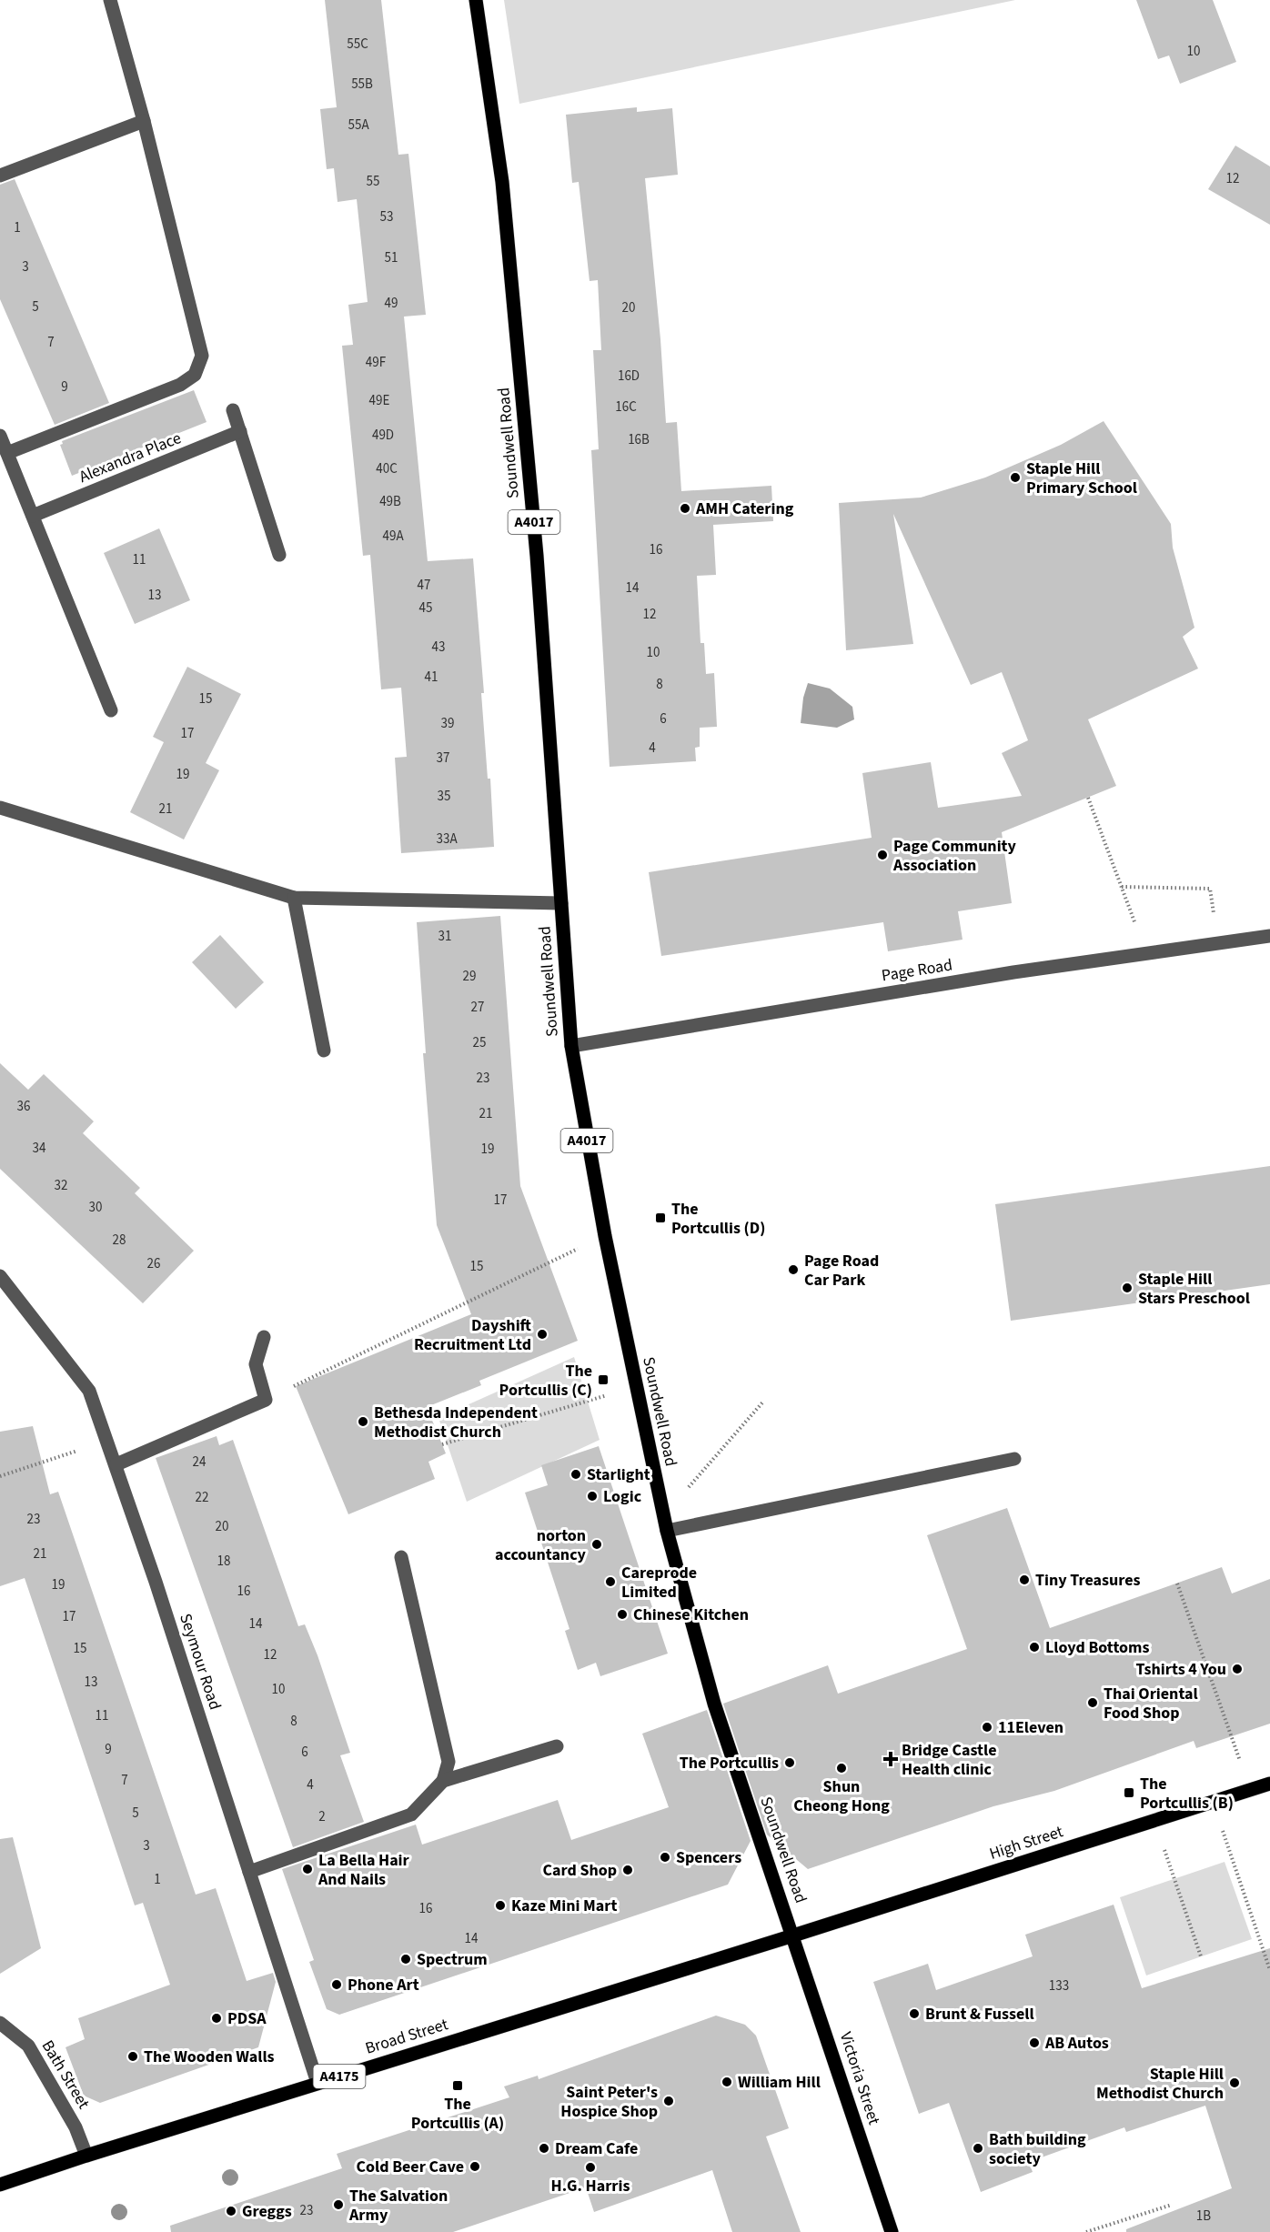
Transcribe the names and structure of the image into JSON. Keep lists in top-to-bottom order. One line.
{"streets":{"main road":["Soundwell Road","A4017","High Street","Broad Street","A4175","Victoria Street"],"street":["Alexandra Place","Page Road","Seymour Road","Bath Street"]},"crossings":[["Soundwell Road","Page Road"],["Soundwell Road","High Street"],["Soundwell Road","Broad Street"],["Soundwell Road","Victoria Street"],["Seymour Road","Broad Street"],["High Street","Broad Street"],["High Street","Victoria Street"],["Broad Street","Bath Street"],["Broad Street","Victoria Street"]],"places":{"other":["Staple Hill Primary School","AMH Catering","Page Community Association","Page Road Car Park","Staple Hill Stars Preschool","Dayshift Recruitment Ltd","Bethesda Independent Methodist Church","Starlight","Logic","norton accountancy","Tiny Treasures","Careprode Limited","Chinese Kitchen","Lloyd Bottoms","Tshirts 4 You","Thai Oriental Food Shop","11Eleven","The Portcullis","Shun Cheong Hong","Spencers","La Bella Hair And Nails","Card Shop","Kaze Mini Mart","Spectrum","Phone Art","Brunt & Fussell","PDSA","AB Autos","The Wooden Walls","William Hill","Staple Hill Methodist Church","Saint Peter's Hospice Shop","Dream Cafe","Bath building society","Cold Beer Cave","H.G. Harris","The Salvation Army","Greggs"],"transit":["The Portcullis (D)","The Portcullis (C)","The Portcullis (B)","The Portcullis (A)"],"health":["Bridge Castle Health clinic"]},"house_numbers":["55C","10","55B","55A","12","55","53","1","51","3","49","5","20","7","49F","16D","9","49E","16C","49D","16B","40C","49B","49A","16","11","47","14","13","45","12","43","10","41","8","15","6","39","17","4","37","19","35","21","33A","31","29","27","25","23","36","21","34","19","32","17","30","28","26","15","24","22","23","20","21","18","19","16","17","14","15","12","13","10","11","8","9","6","7","4","5","2","3","1","16","14","133","23","1B"]}
